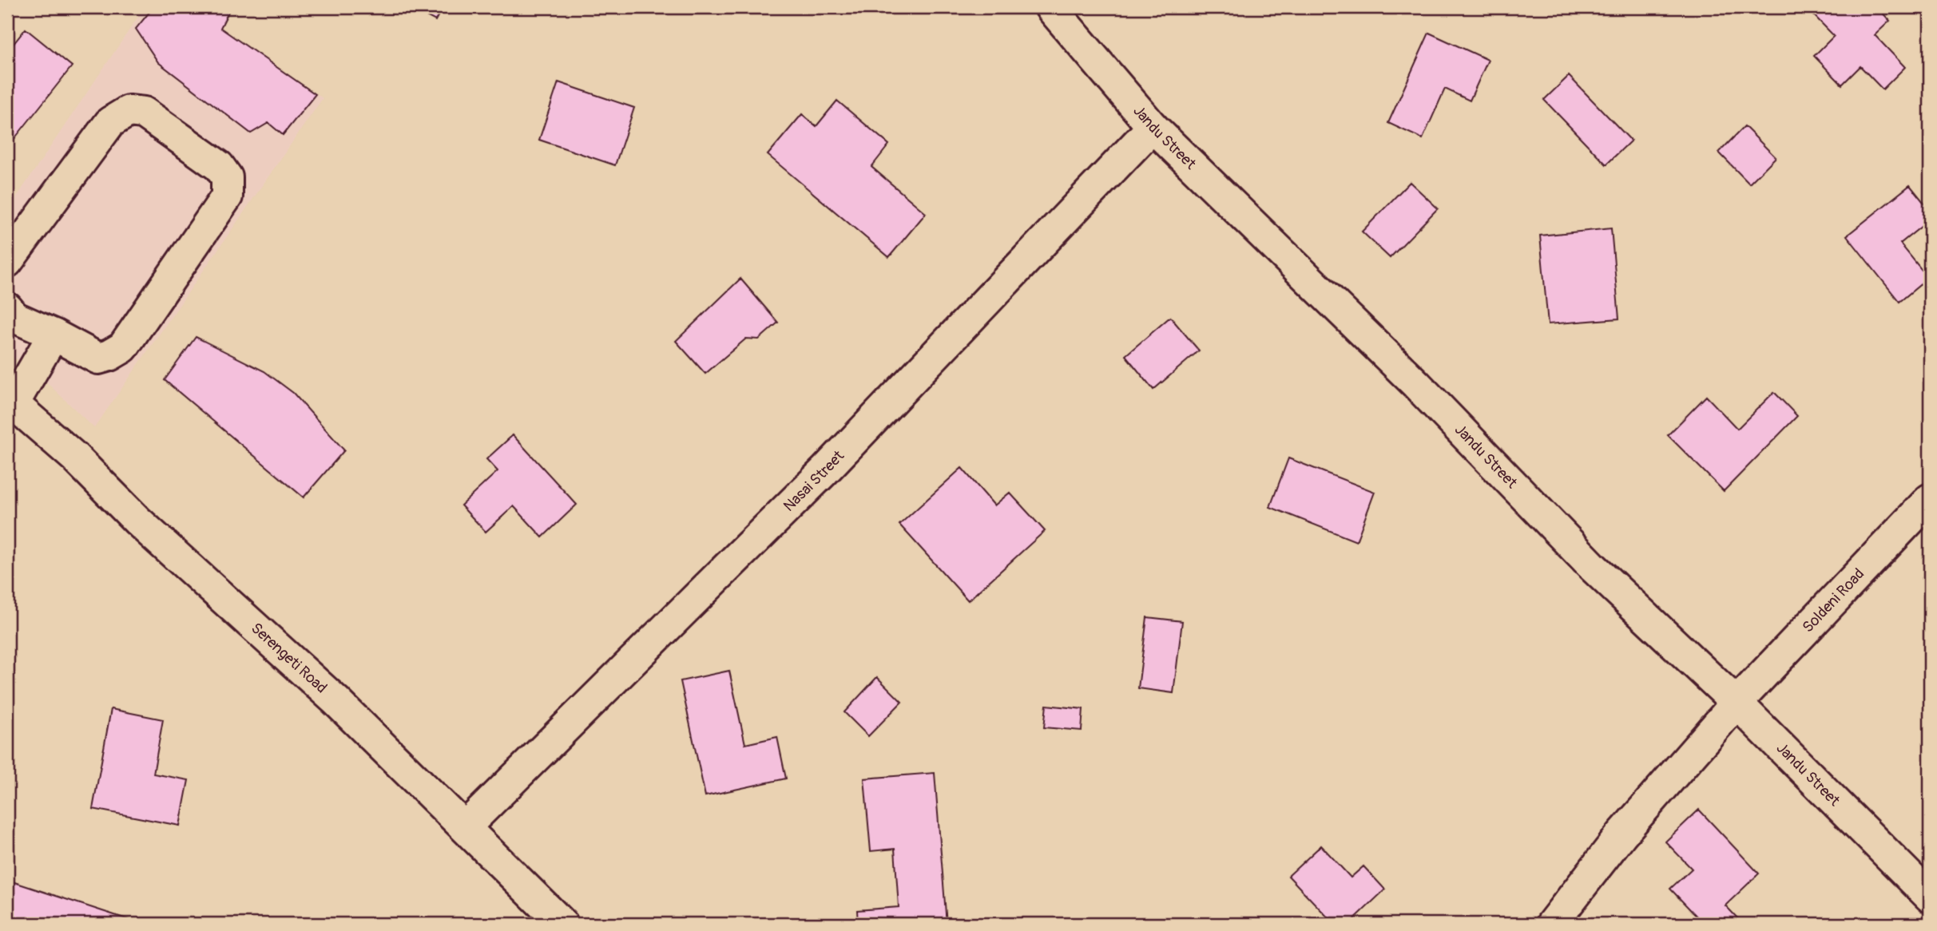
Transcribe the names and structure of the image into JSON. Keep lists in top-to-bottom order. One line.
{"streets":{"street":["Jandu Street","Nasai Street","Soldeni Road","Serengeti Road"]},"crossings":[["Jandu Street","Nasai Street"],["Jandu Street","Soldeni Road"],["Nasai Street","Serengeti Road"]]}
